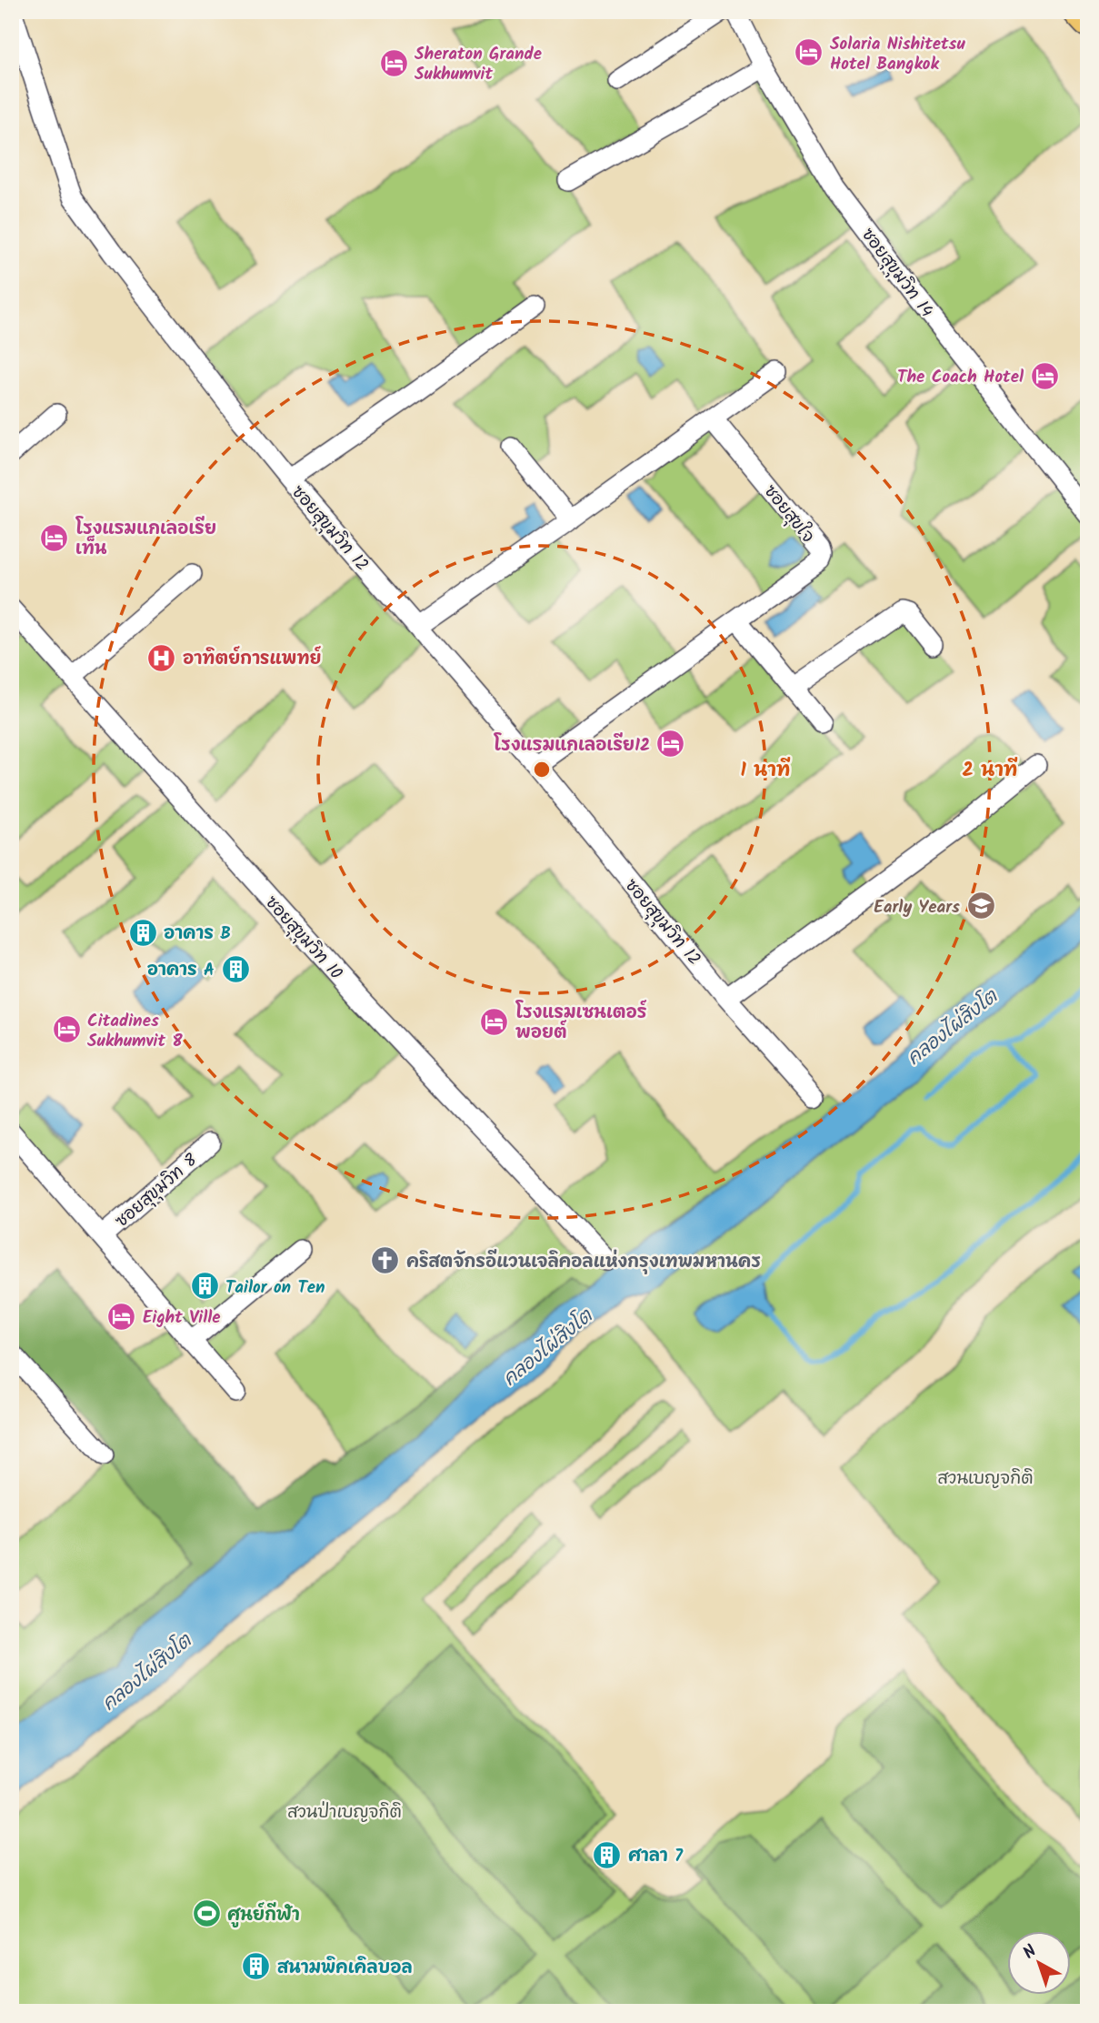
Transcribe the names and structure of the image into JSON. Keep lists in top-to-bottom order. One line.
{"streets":{"street":["ซอยสุขุมวิท 14","ซอยสุขใจ","ซอยสุขุมวิท 12","ซอยสุขุมวิท 10","ซอยสุขุมวิท 8"]},"crossings":[["ซอยสุขใจ","ซอยสุขุมวิท 12"]],"water":["คลองไผ่สิงโต"],"parks":["สวนเบญจกิติ","สวนป่าเบญจกิติ"],"places":{"hotel":["Solaria Nishitetsu Hotel Bangkok","Sheraton Grande Sukhumvit","The Coach Hotel","โรงแรมแกเลอเรีย เท็น","โรงแรมแกเลอเรีย12","โรงแรมเซนเตอร์ พอยต์","Citadines Sukhumvit 8","Eight Ville"],"hospital":["อาทิตย์การแพทย์"],"school or university":["Early Years"],"building":["อาคาร B","อาคาร A","Tailor on Ten","ศาลา 7","สนามพิคเคิลบอล"],"church":["คริสตจักรอีแวนเจลิคอลแห่งกรุงเทพมหานคร"],"sports":["ศูนย์กีฬา"]},"north":"top left","rings":["1 นาที","2 นาที"]}
